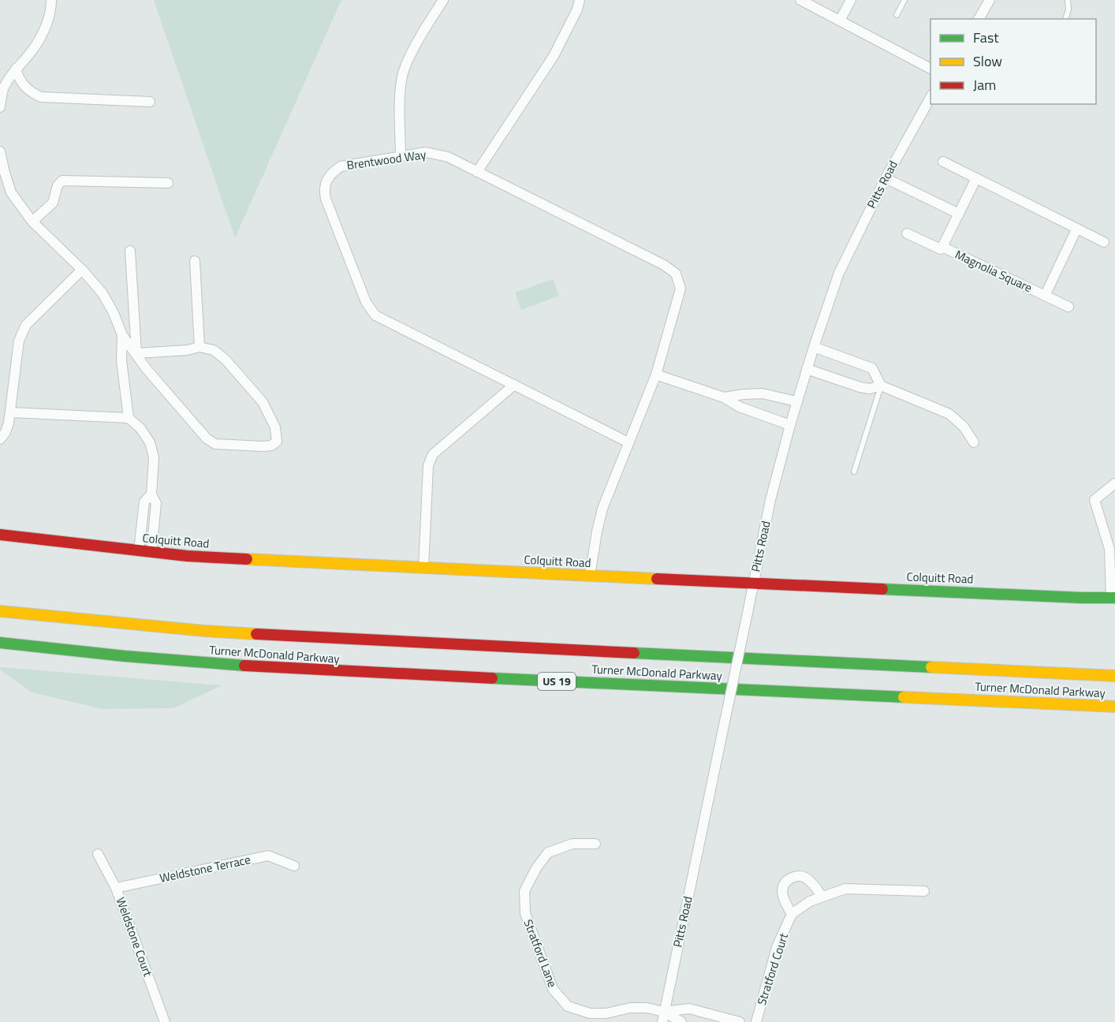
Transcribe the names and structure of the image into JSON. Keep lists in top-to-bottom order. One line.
{"streets":{"main road":["Colquitt Road","Turner McDonald Parkway","US 19"],"street":["Brentwood Way","Pitts Road","Magnolia Square","Weldstone Terrace","Weldstone Court","Stratford Lane","Stratford Court"]},"crossings":[["Brentwood Way","Colquitt Road"],["Pitts Road","Colquitt Road"],["Pitts Road","Stratford Lane"],["Weldstone Terrace","Weldstone Court"]],"legend":["Fast","Slow","Jam"]}
